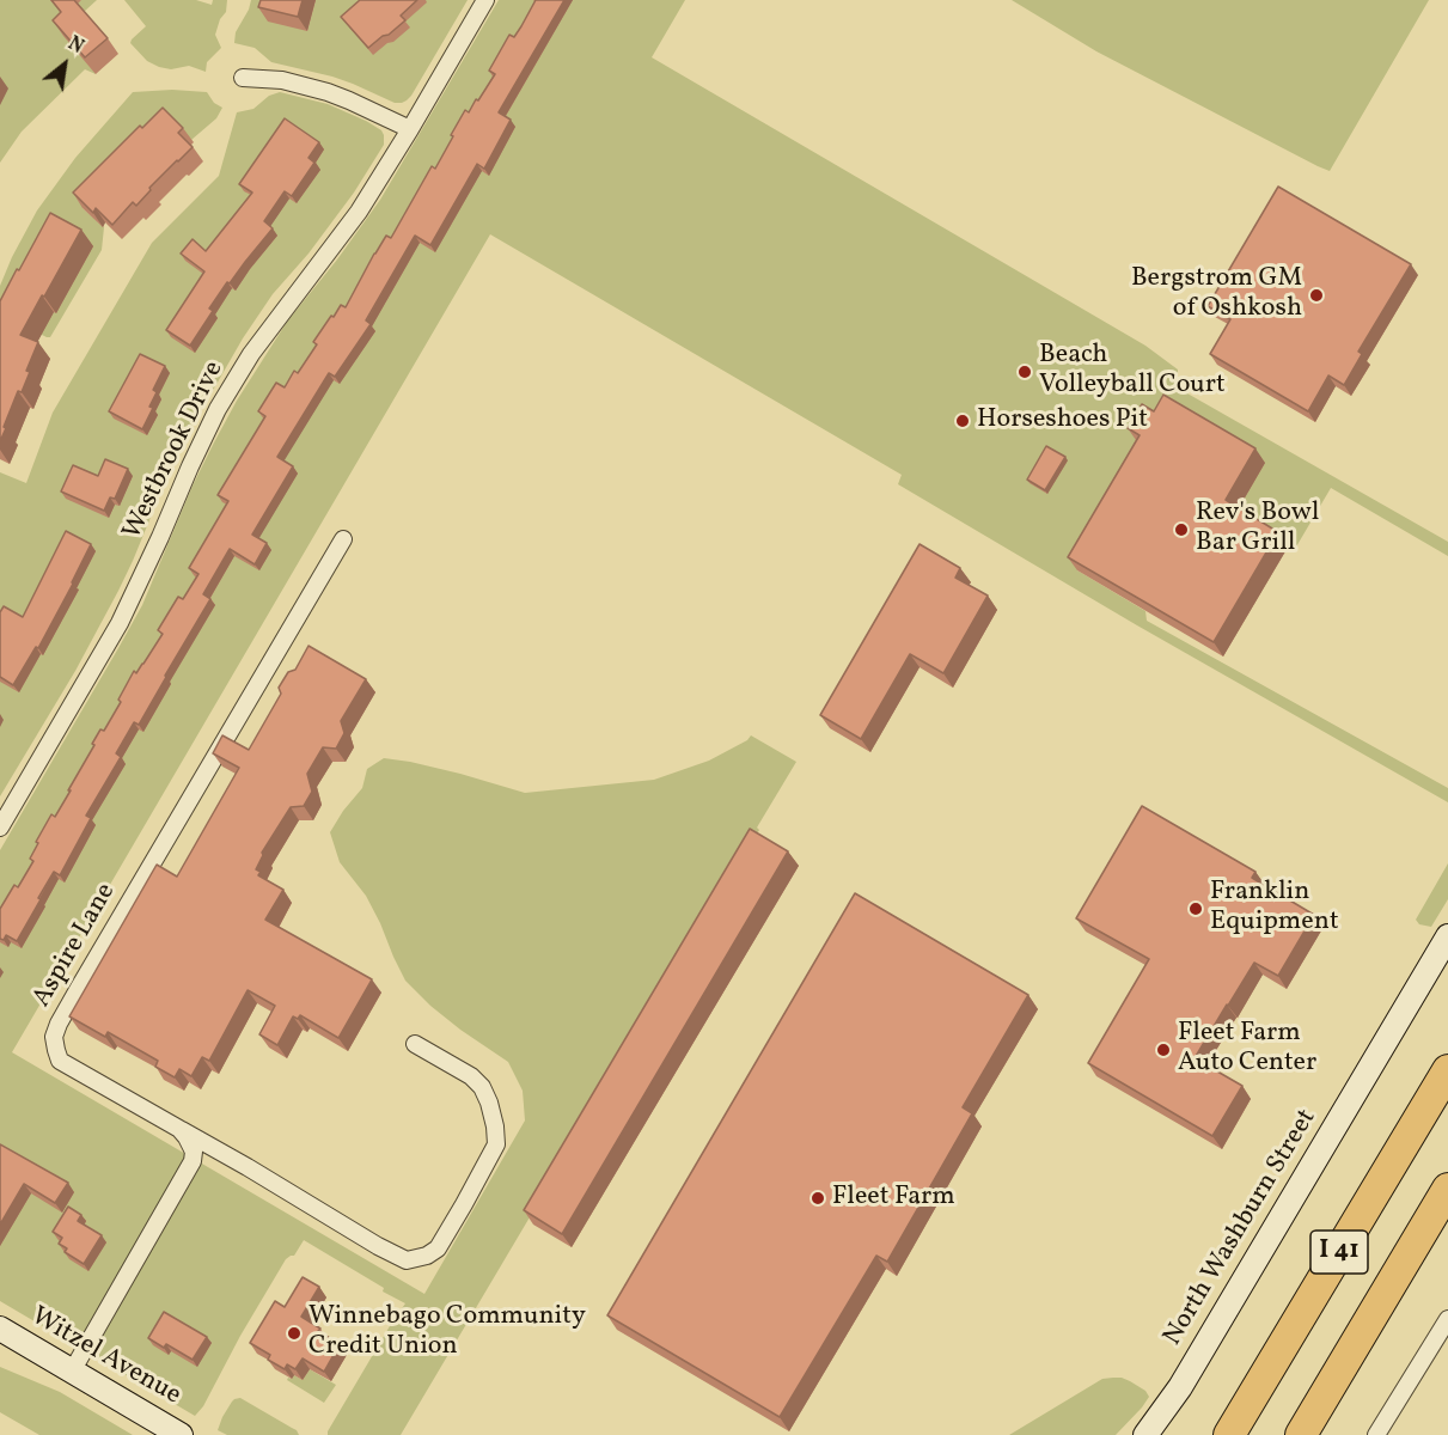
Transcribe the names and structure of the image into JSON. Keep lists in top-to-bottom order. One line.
{"streets":{"highway":["I 41"],"street":["Westbrook Drive","Aspire Lane","North Washburn Street","Witzel Avenue"]},"places":["Bergstrom GM of Oshkosh","Beach Volleyball Court","Horseshoes Pit","Rev's Bowl Bar Grill","Franklin Equipment","Fleet Farm Auto Center","Fleet Farm","Winnebago Community Credit Union"],"north":"top right"}
